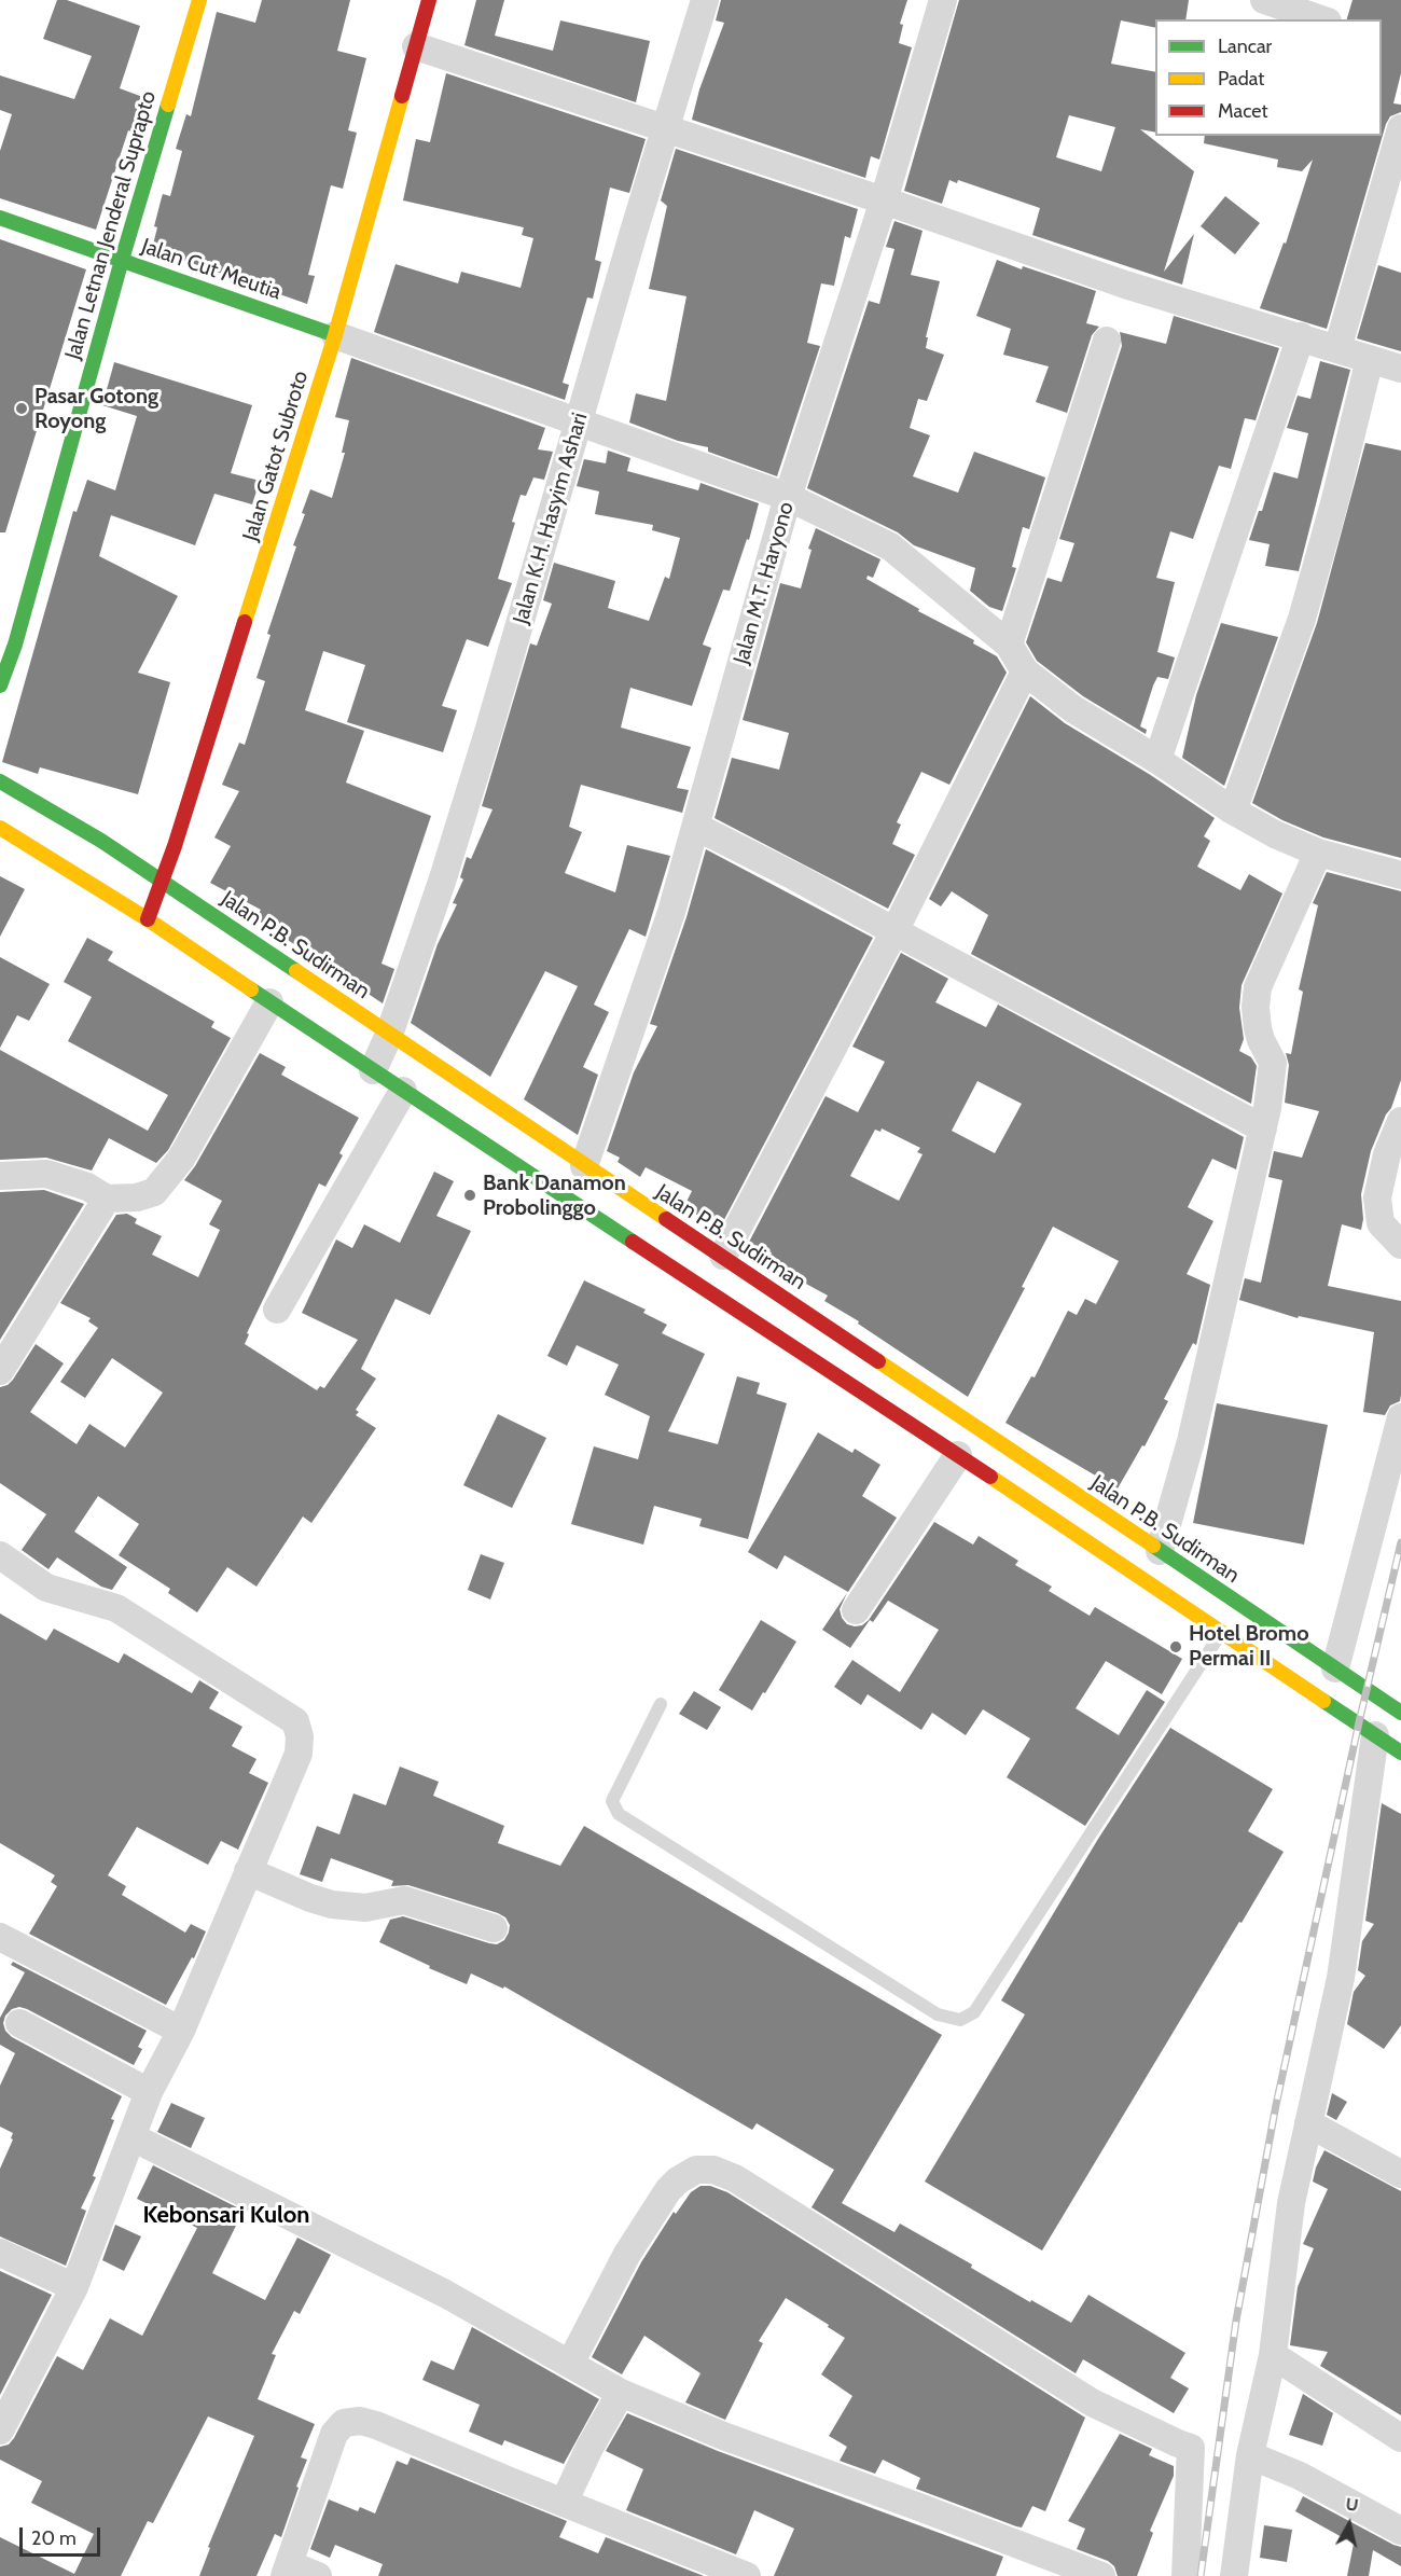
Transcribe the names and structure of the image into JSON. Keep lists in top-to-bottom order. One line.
{"streets":{"main road":["Jalan Letnan Jenderal Suprapto","Jalan Cut Meutia","Jalan Gatot Subroto","Jalan P.B. Sudirman"],"street":["Jalan K.H. Hasyim Ashari","Jalan M.T. Haryono"]},"crossings":[["Jalan Letnan Jenderal Suprapto","Jalan Cut Meutia"],["Jalan Cut Meutia","Jalan Gatot Subroto"],["Jalan Gatot Subroto","Jalan P.B. Sudirman"],["Jalan K.H. Hasyim Ashari","Jalan P.B. Sudirman"],["Jalan M.T. Haryono","Jalan P.B. Sudirman"]],"districts":["Kebonsari Kulon"],"places":["Pasar Gotong Royong","Bank Danamon Probolinggo","Hotel Bromo Permai II"],"legend":["Lancar","Padat","Macet"],"scale_bar":"20 m","north":"top"}
